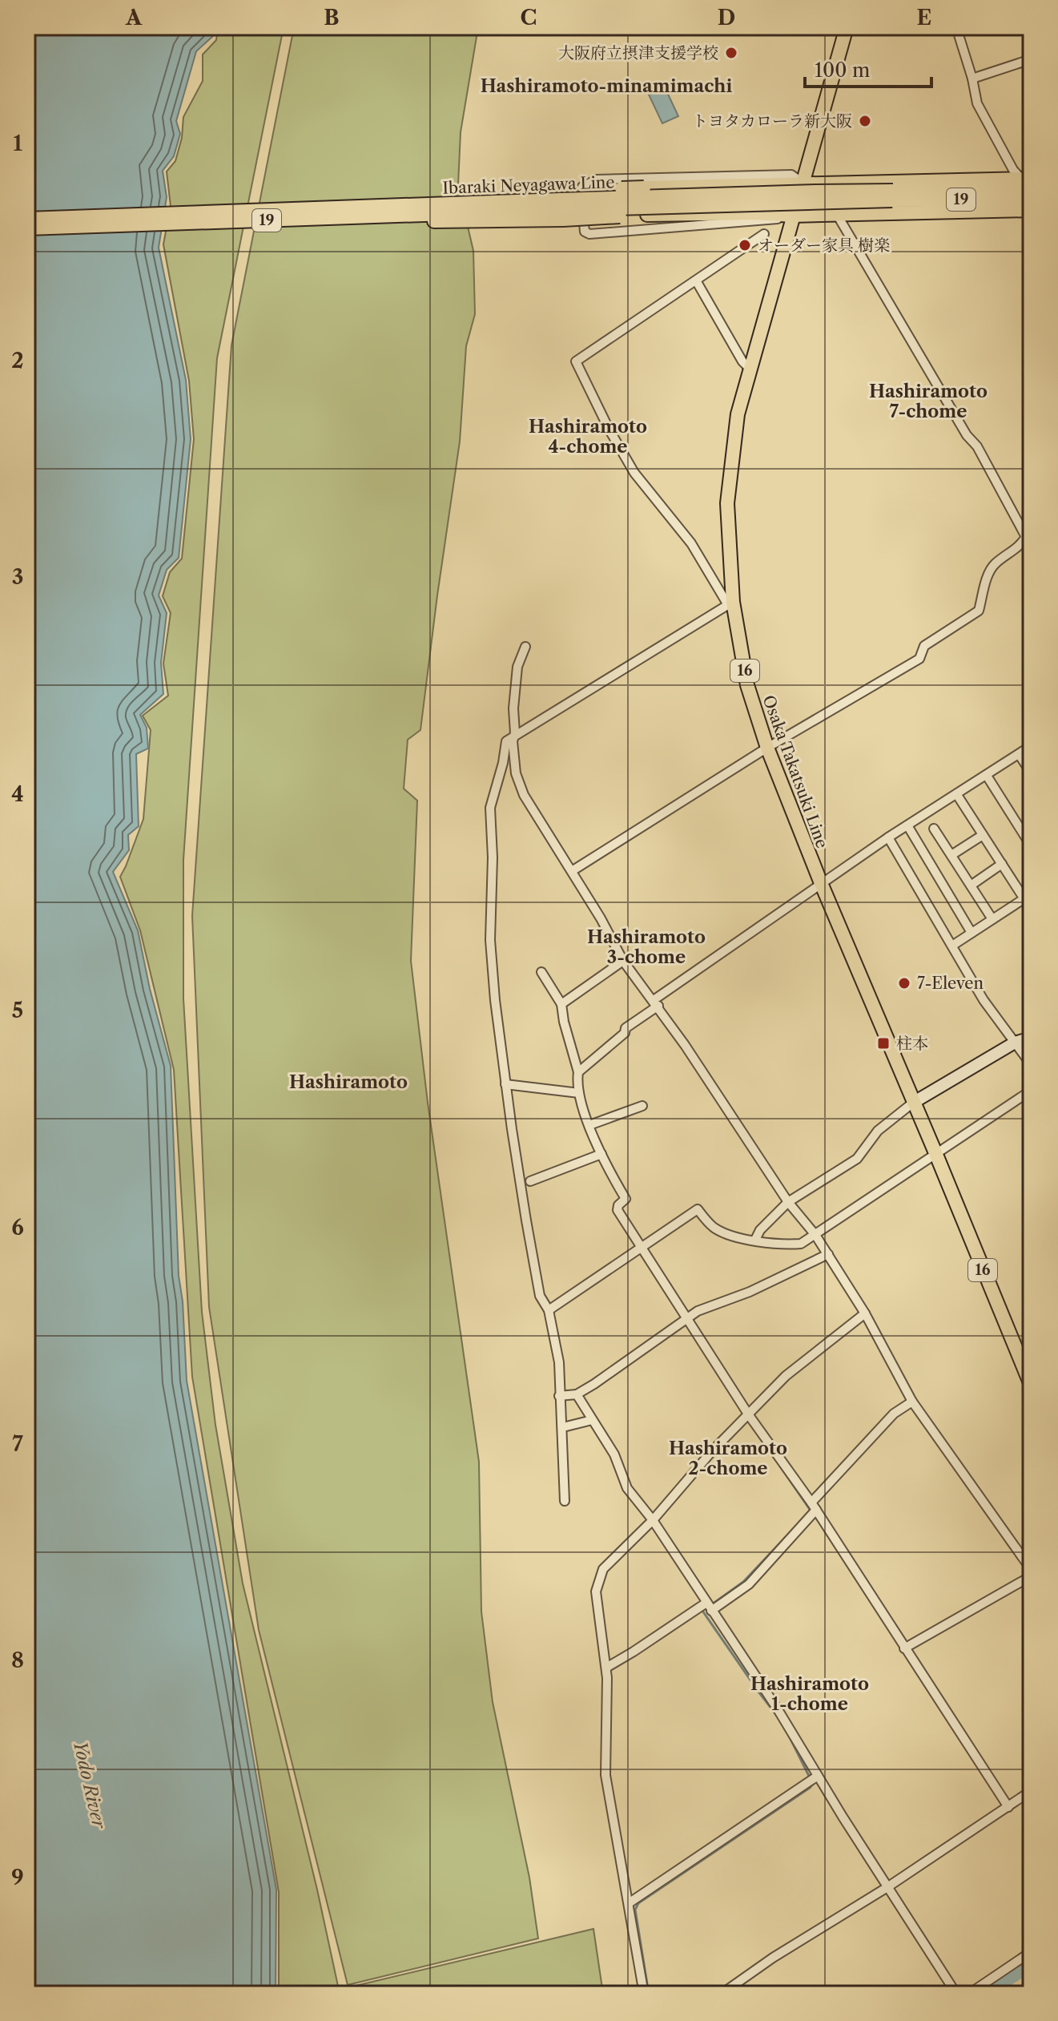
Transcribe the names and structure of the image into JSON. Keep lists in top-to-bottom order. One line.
{"streets":{"main road":["Ibaraki Neyagawa Line","19","16","Osaka Takatsuki Line"]},"districts":["Hashiramoto-minamimachi","Hashiramoto 7-chome","Hashiramoto 4-chome","Hashiramoto 3-chome","Hashiramoto","Hashiramoto 2-chome","Hashiramoto 1-chome"],"water":["Yodo River"],"places":{"other":["大阪府立摂津支援学校","トヨタカローラ新大阪","オーダー家具 樹楽","7-Eleven"],"transit":["柱本"]},"scale_bar":"100 m","grid":{"columns":["A","B","C","D","E"],"rows":["1","2","3","4","5","6","7","8","9"]}}
